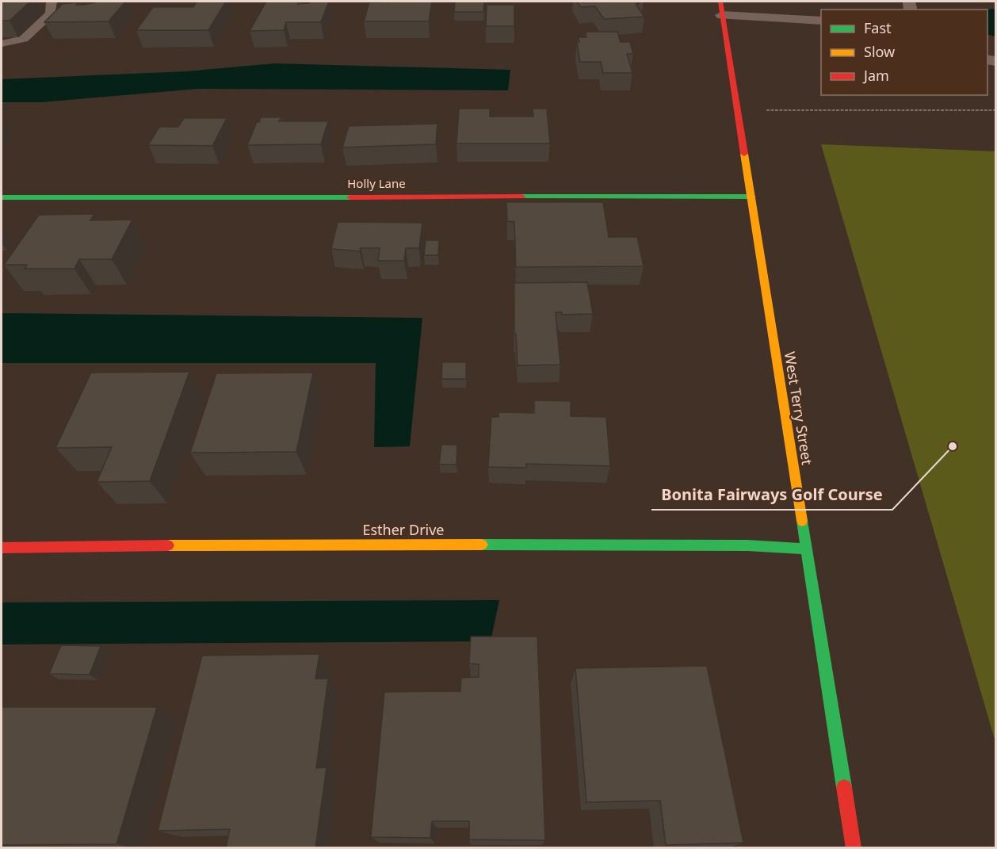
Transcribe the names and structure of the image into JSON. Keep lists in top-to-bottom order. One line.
{"streets":{"street":["Holly Lane","West Terry Street","Esther Drive"]},"crossings":[["Holly Lane","West Terry Street"],["West Terry Street","Esther Drive"]],"places":["Bonita Fairways Golf Course"],"legend":["Fast","Slow","Jam"]}
